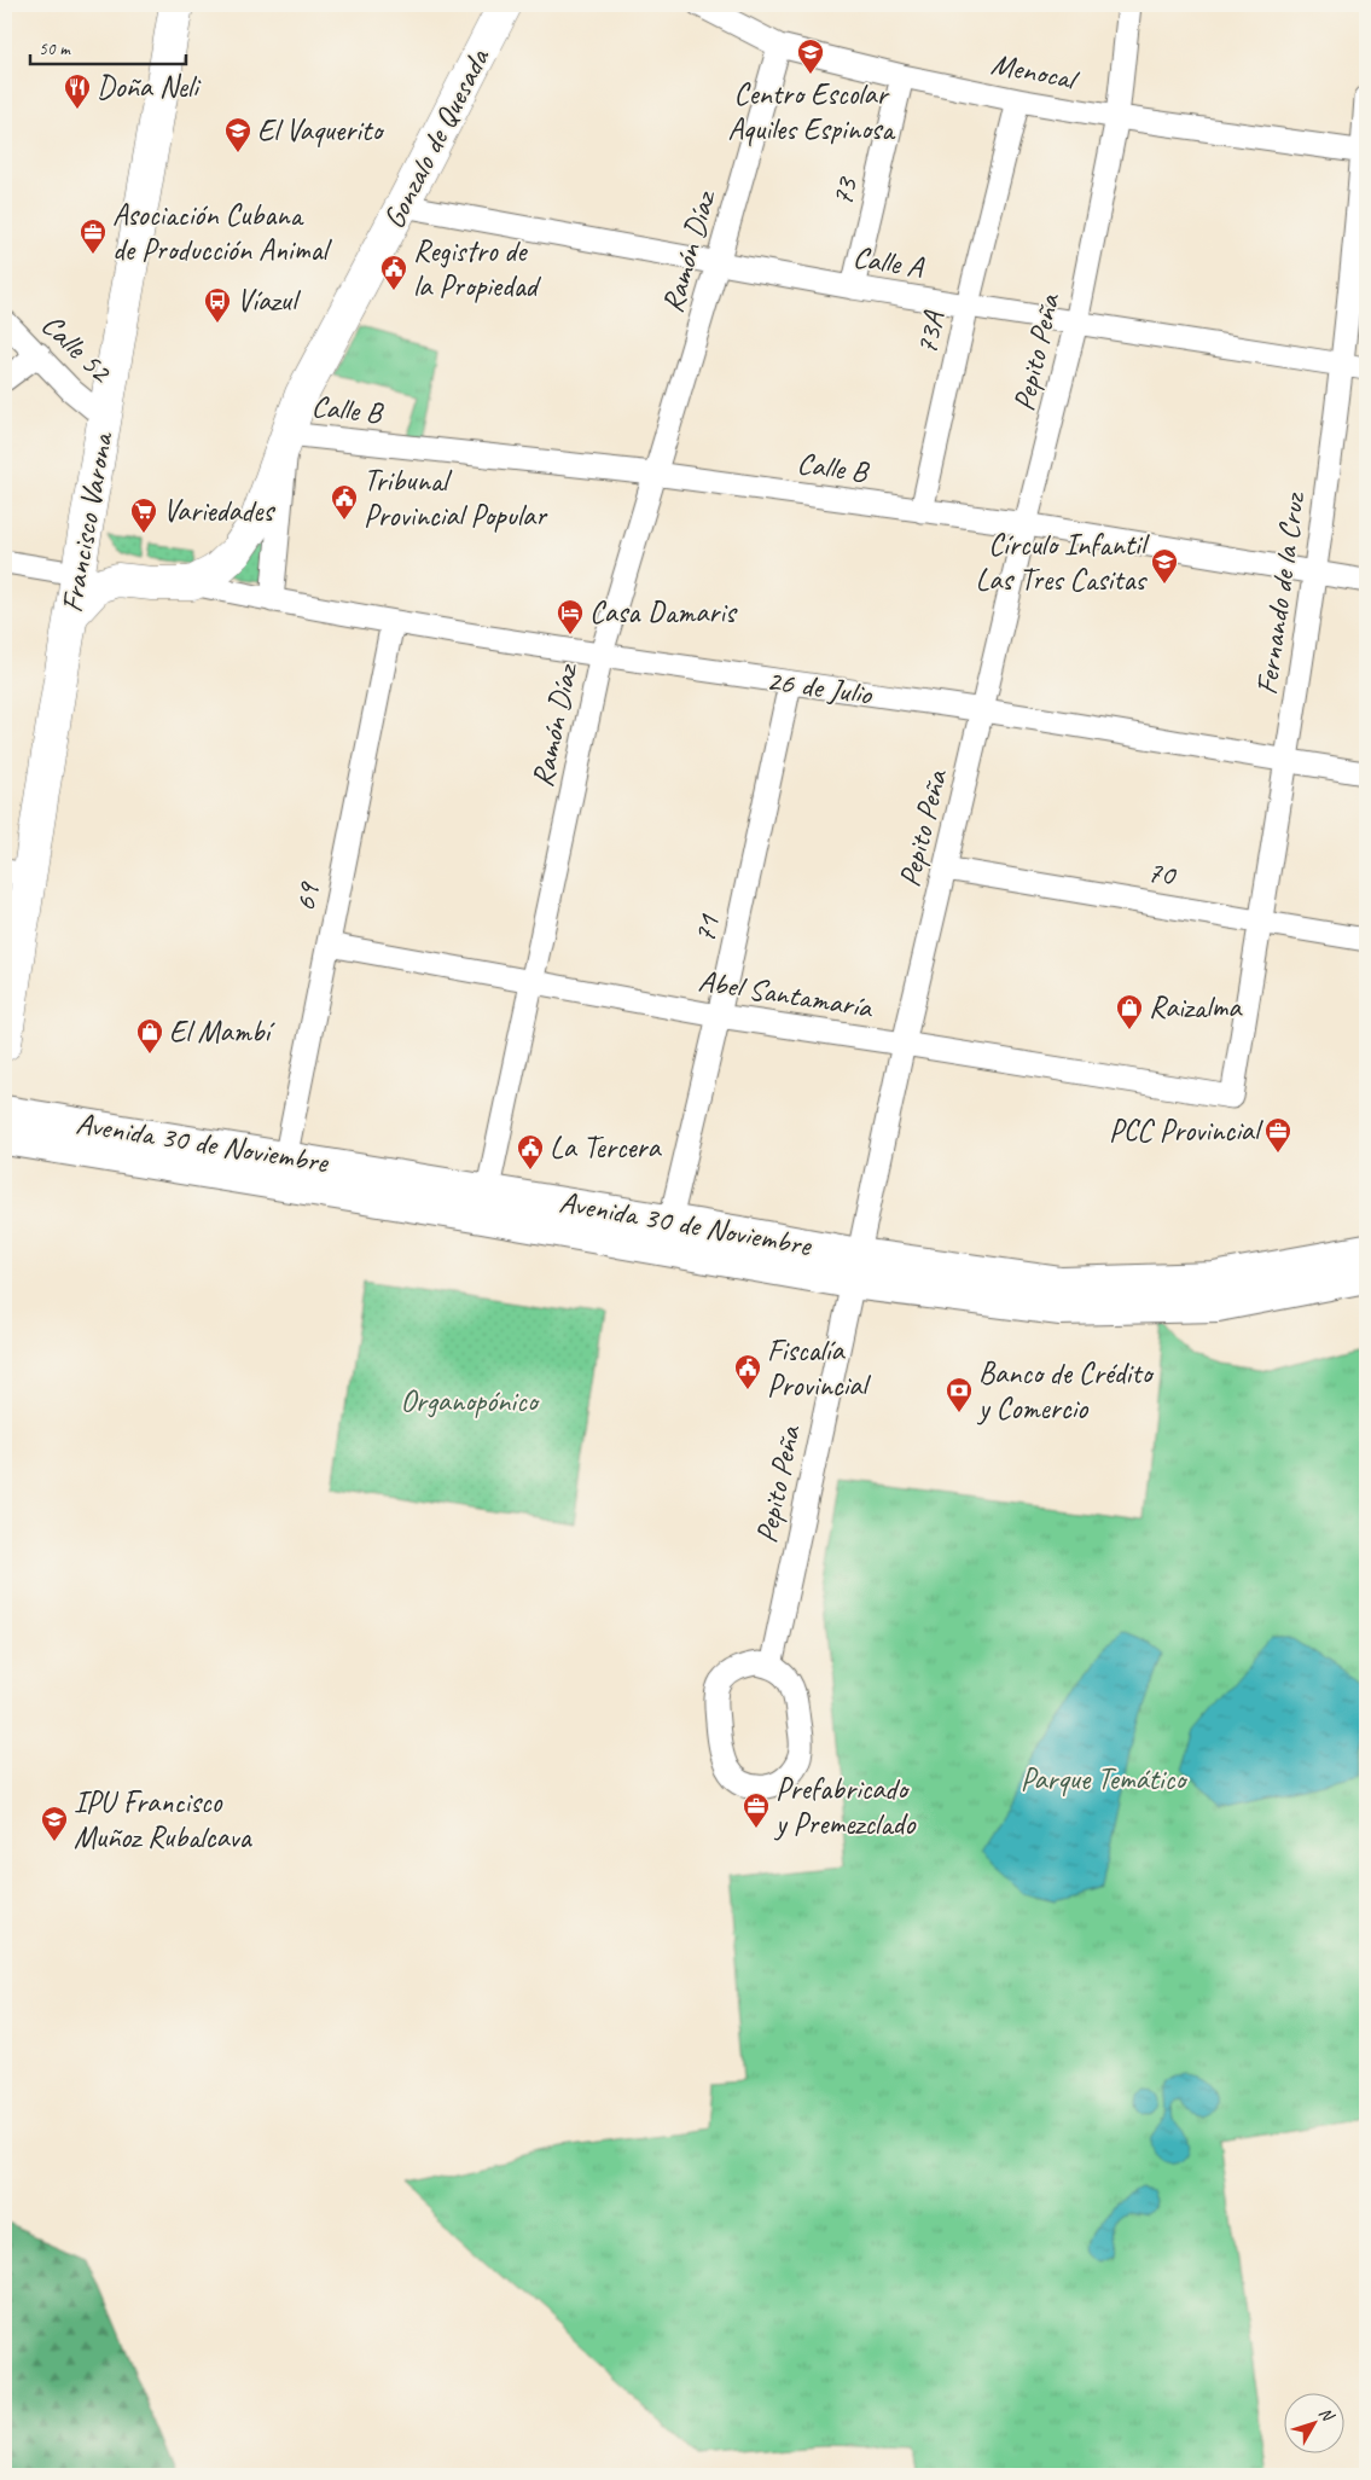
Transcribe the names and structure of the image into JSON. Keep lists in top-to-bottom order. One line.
{"streets":{"main road":["Gonzalo de Quesada","Francisco Varona","Avenida 30 de Noviembre"],"street":["Menocal","73","Ramón Díaz","Calle A","73A","Calle 52","Pepito Peña","Calle B","Fernando de la Cruz","26 de Julio","70","69","71","Abel Santamaría"]},"crossings":[["Menocal","73"],["Menocal","Ramón Díaz"],["Menocal","73A"],["Menocal","Pepito Peña"],["Menocal","Fernando de la Cruz"],["Gonzalo de Quesada","Calle A"],["Gonzalo de Quesada","Calle B"],["Gonzalo de Quesada","26 de Julio"],["73","Calle A"],["Ramón Díaz","Calle A"],["Ramón Díaz","Calle B"],["Ramón Díaz","26 de Julio"],["Ramón Díaz","Abel Santamaría"],["Ramón Díaz","Avenida 30 de Noviembre"],["Calle A","73A"],["Calle A","Pepito Peña"],["Calle A","Fernando de la Cruz"],["73A","Calle B"],["Calle 52","Francisco Varona"],["Pepito Peña","Calle B"],["Pepito Peña","26 de Julio"],["Pepito Peña","70"],["Pepito Peña","Abel Santamaría"],["Pepito Peña","Avenida 30 de Noviembre"],["Calle B","Fernando de la Cruz"],["Fernando de la Cruz","26 de Julio"],["Fernando de la Cruz","70"],["Fernando de la Cruz","Abel Santamaría"],["26 de Julio","69"],["26 de Julio","71"],["69","Abel Santamaría"],["69","Avenida 30 de Noviembre"],["71","Abel Santamaría"],["71","Avenida 30 de Noviembre"]],"parks":["Organopónico","Parque Temático"],"places":{"school or university":["Centro Escolar Aquiles Espinosa","El Vaquerito","Círculo Infantil Las Tres Casitas","IPU Francisco Muñoz Rubalcava"],"restaurant":["Doña Neli"],"office":["Asociación Cubana de Producción Animal","PCC Provincial","Prefabricado y Premezclado"],"public building":["Registro de la Propiedad","Tribunal Provincial Popular","La Tercera","Fiscalía Provincial"],"bus stop":["Víazul"],"supermarket":["Variedades"],"hotel":["Casa Damaris"],"shop":["Raizalma","El Mambí"],"bank":["Banco de Crédito y Comercio"]},"scale_bar":"50 m","north":"top right"}
